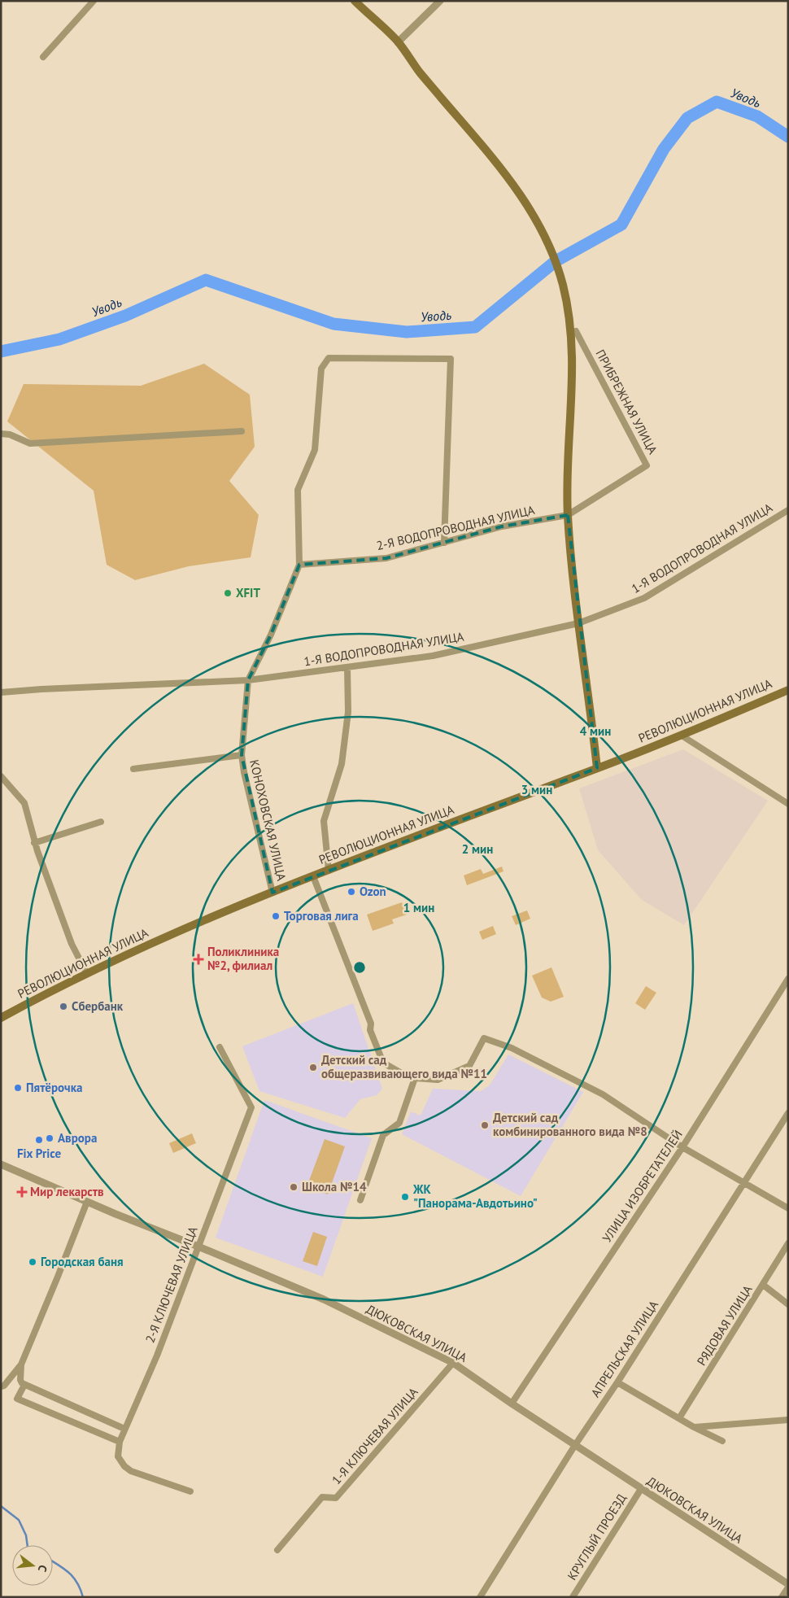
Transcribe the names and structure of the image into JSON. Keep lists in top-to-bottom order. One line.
{"streets":{"main road":["РЕВОЛЮЦИОННАЯ УЛИЦА"],"street":["ПРИБРЕЖНАЯ УЛИЦА","2-Я ВОДОПРОВОДНАЯ УЛИЦА","1-Я ВОДОПРОВОДНАЯ УЛИЦА","КОНОХОВСКАЯ УЛИЦА","УЛИЦА ИЗОБРЕТАТЕЛЕЙ","2-Я КЛЮЧЕВАЯ УЛИЦА","РЯДОВАЯ УЛИЦА","ДЮКОВСКАЯ УЛИЦА","АПРЕЛЬСКАЯ УЛИЦА","1-Я КЛЮЧЕВАЯ УЛИЦА","КРУГЛЫЙ ПРОЕЗД"]},"crossings":[["ПРИБРЕЖНАЯ УЛИЦА","2-Я ВОДОПРОВОДНАЯ УЛИЦА"],["1-Я ВОДОПРОВОДНАЯ УЛИЦА","КОНОХОВСКАЯ УЛИЦА"],["РЕВОЛЮЦИОННАЯ УЛИЦА","КОНОХОВСКАЯ УЛИЦА"],["УЛИЦА ИЗОБРЕТАТЕЛЕЙ","ДЮКОВСКАЯ УЛИЦА"],["2-Я КЛЮЧЕВАЯ УЛИЦА","ДЮКОВСКАЯ УЛИЦА"],["ДЮКОВСКАЯ УЛИЦА","АПРЕЛЬСКАЯ УЛИЦА"],["ДЮКОВСКАЯ УЛИЦА","1-Я КЛЮЧЕВАЯ УЛИЦА"],["ДЮКОВСКАЯ УЛИЦА","КРУГЛЫЙ ПРОЕЗД"]],"water":["Уводь"],"places":{"other":["XFIT","Ozon","Торговая лига","Сбербанк","Детский сад общеразвивающего вида №11","Пятёрочка","Детский сад комбинированного вида №8","Аврора","Fix Price","Школа №14","ЖК \"Панорама-Авдотьино\"","Городская баня"],"health":["Поликлиника №2, филиал","Мир лекарств"]},"north":"right","rings":["4 мин","3 мин","2 мин","1 мин"]}
